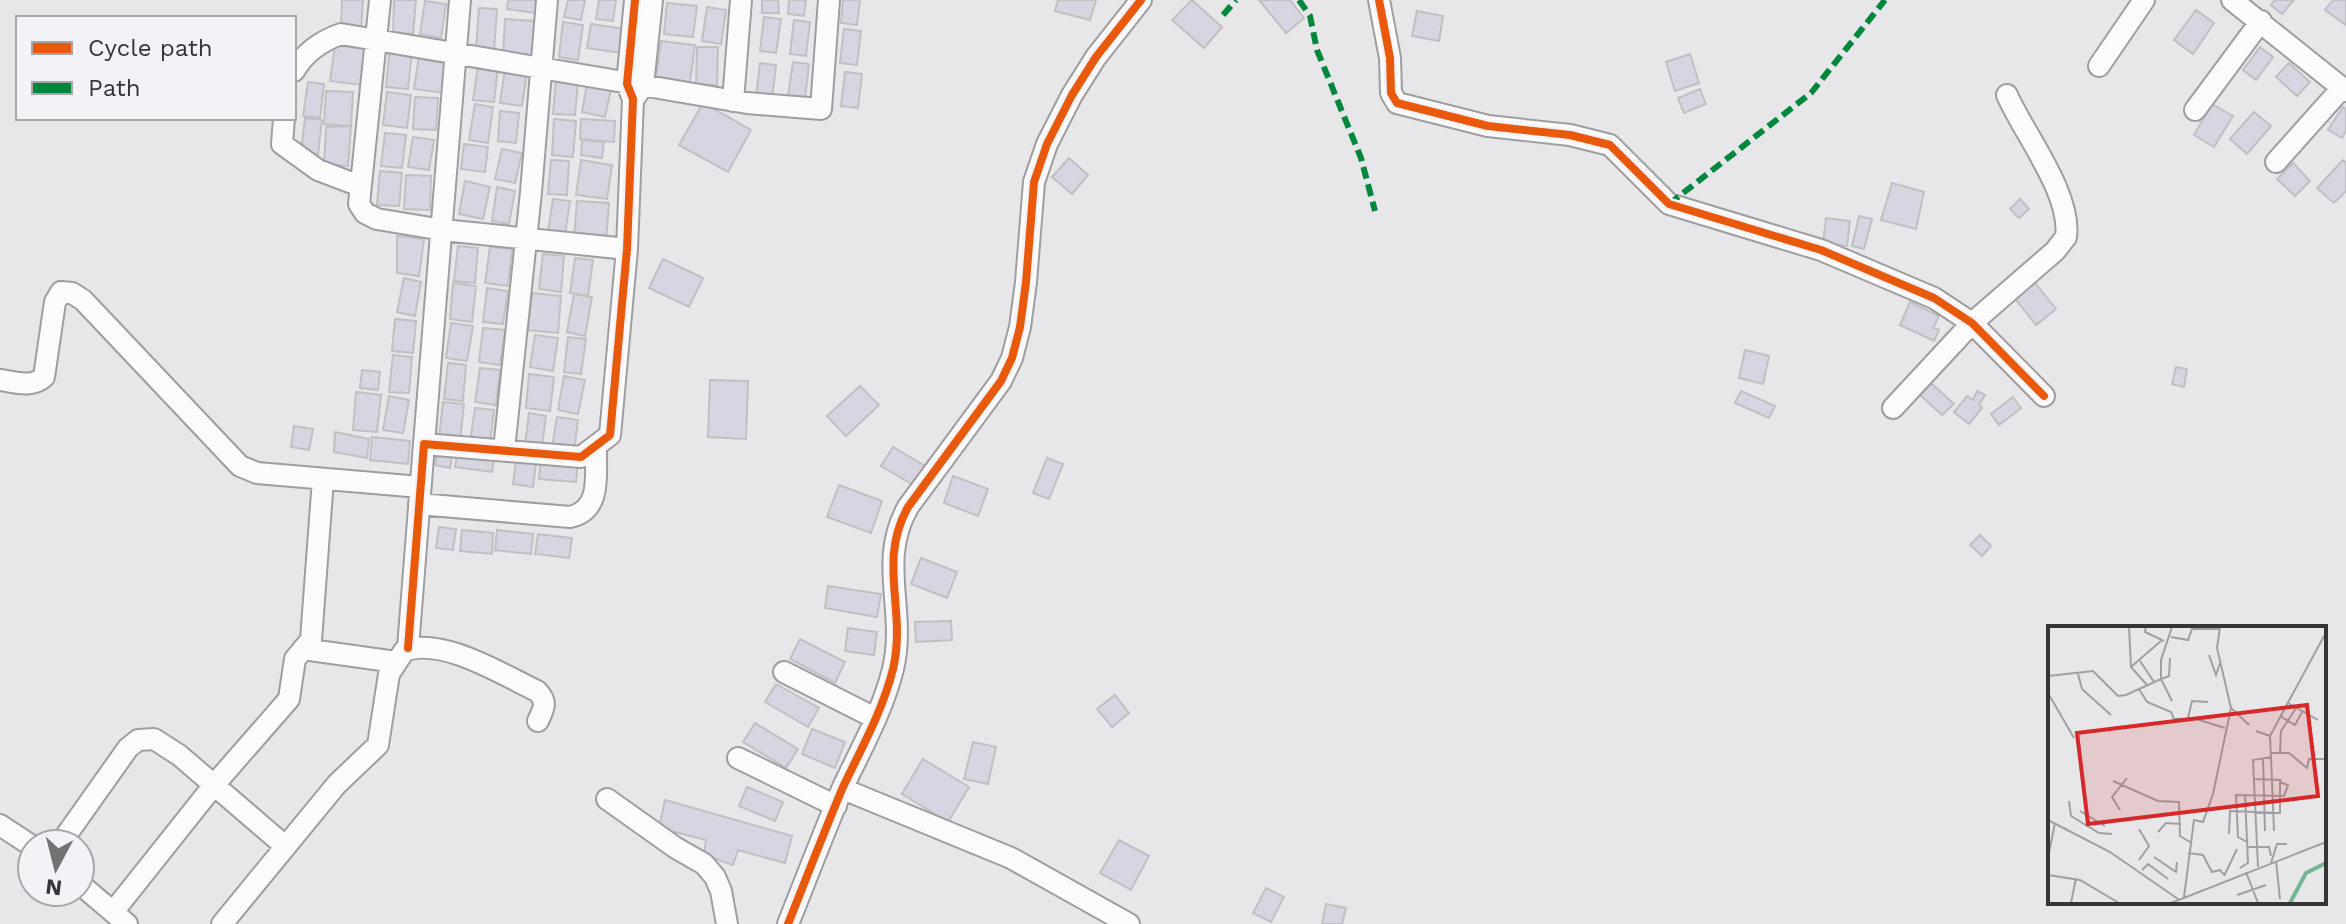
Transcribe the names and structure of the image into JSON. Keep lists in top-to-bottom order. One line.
{"legend":["Cycle path","Path"],"north":"bottom"}
